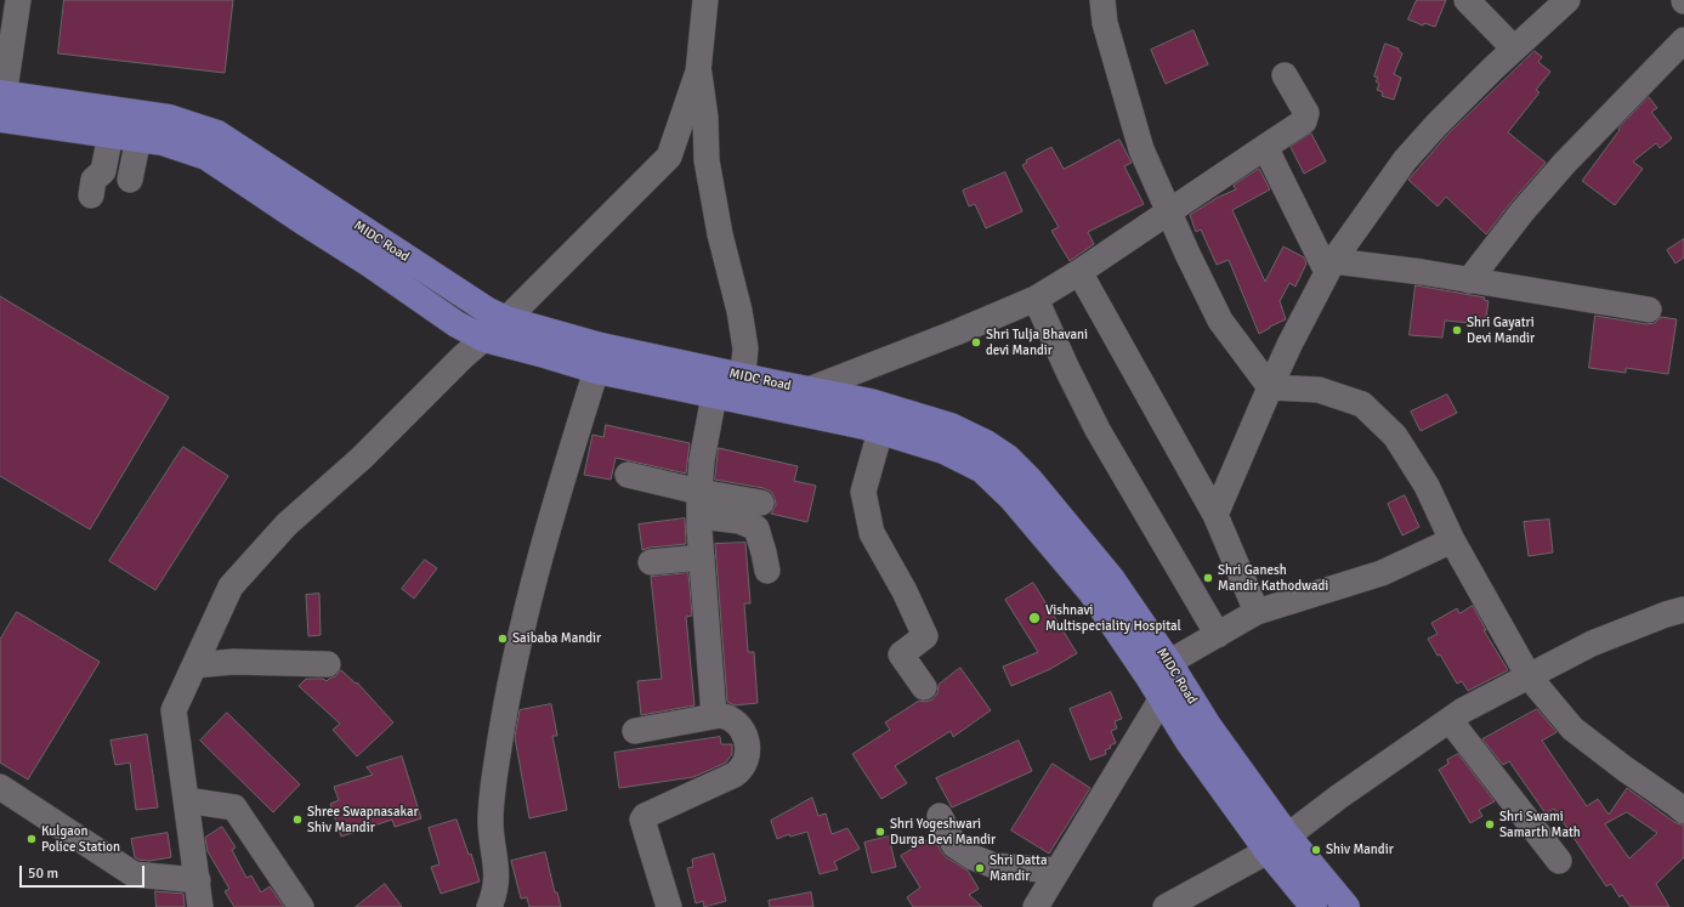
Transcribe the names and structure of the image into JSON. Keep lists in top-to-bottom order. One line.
{"streets":{"main road":["MIDC Road"]},"places":["Shri Gayatri Devi Mandir","Shri Tulja Bhavani devi Mandir","Shri Ganesh Mandir Kathodwadi","Vishnavi Multispeciality Hospital","Saibaba Mandir","Shree Swapnasakar Shiv Mandir","Shri Swami Samarth Math","Shri Yogeshwari Durga Devi Mandir","Kulgaon Police Station","Shiv Mandir","Shri Datta Mandir"],"scale_bar":"50 m"}
